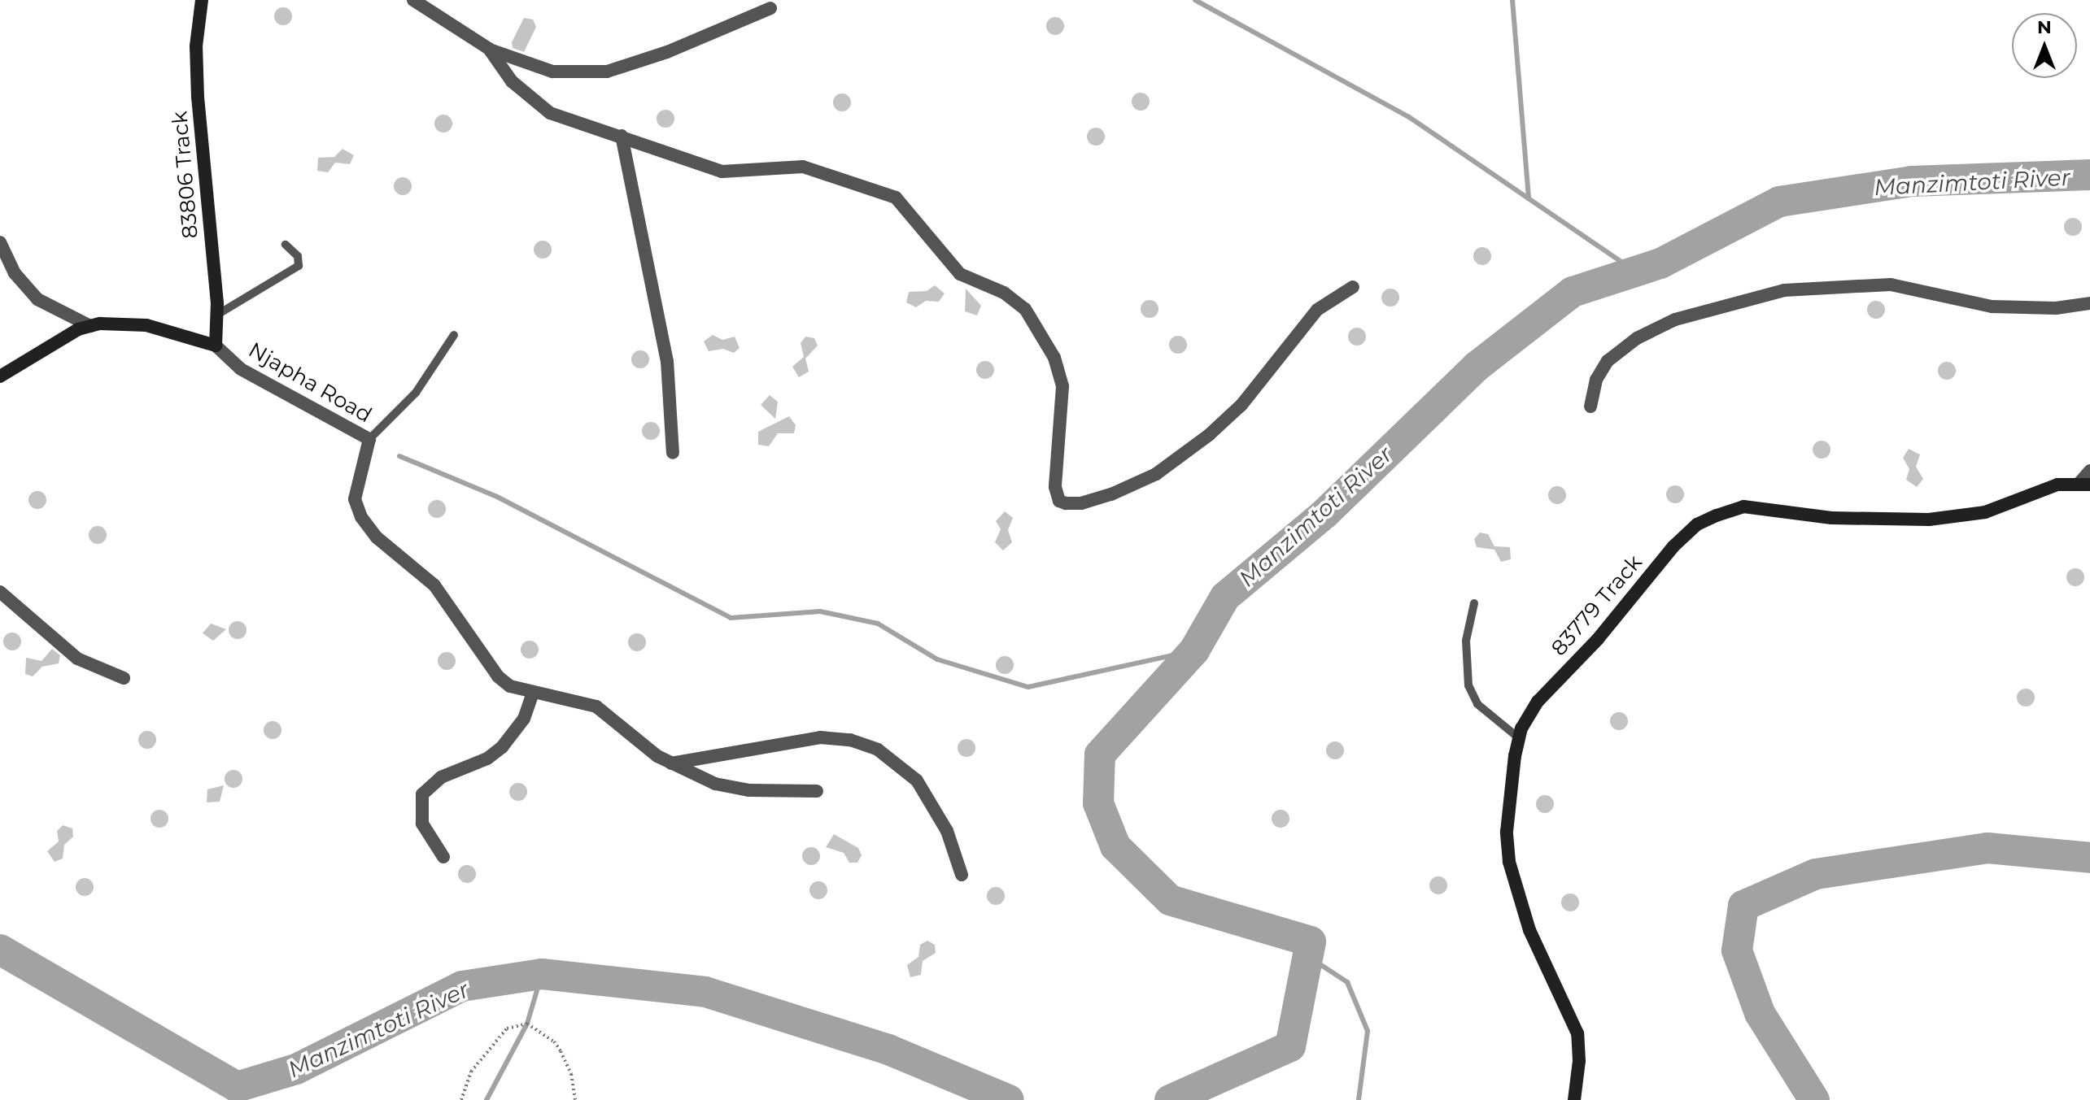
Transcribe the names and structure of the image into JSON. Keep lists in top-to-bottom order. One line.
{"streets":{"street":["83806 Track","Njapha Road","83779 Track"]},"crossings":[["83806 Track","Njapha Road"]],"water":["Manzimtoti River"],"north":"top"}
